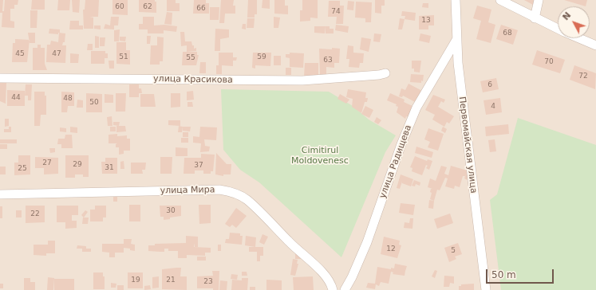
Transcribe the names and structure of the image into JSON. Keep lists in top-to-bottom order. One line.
{"streets":{"street":["улица Красикова","Первомайская улица","улица Радищева","улица Мира"]},"crossings":[["Первомайская улица","улица Радищева"]],"parks":["Cimitirul Moldovenesc"],"house_numbers":["60","62","66","74","13","68","45","47","51","59","55","63","70","72","6","44","48","50","4","27","29","37","31","25","30","22","12","5","19","21","23"],"scale_bar":"50 m","north":"top left"}
